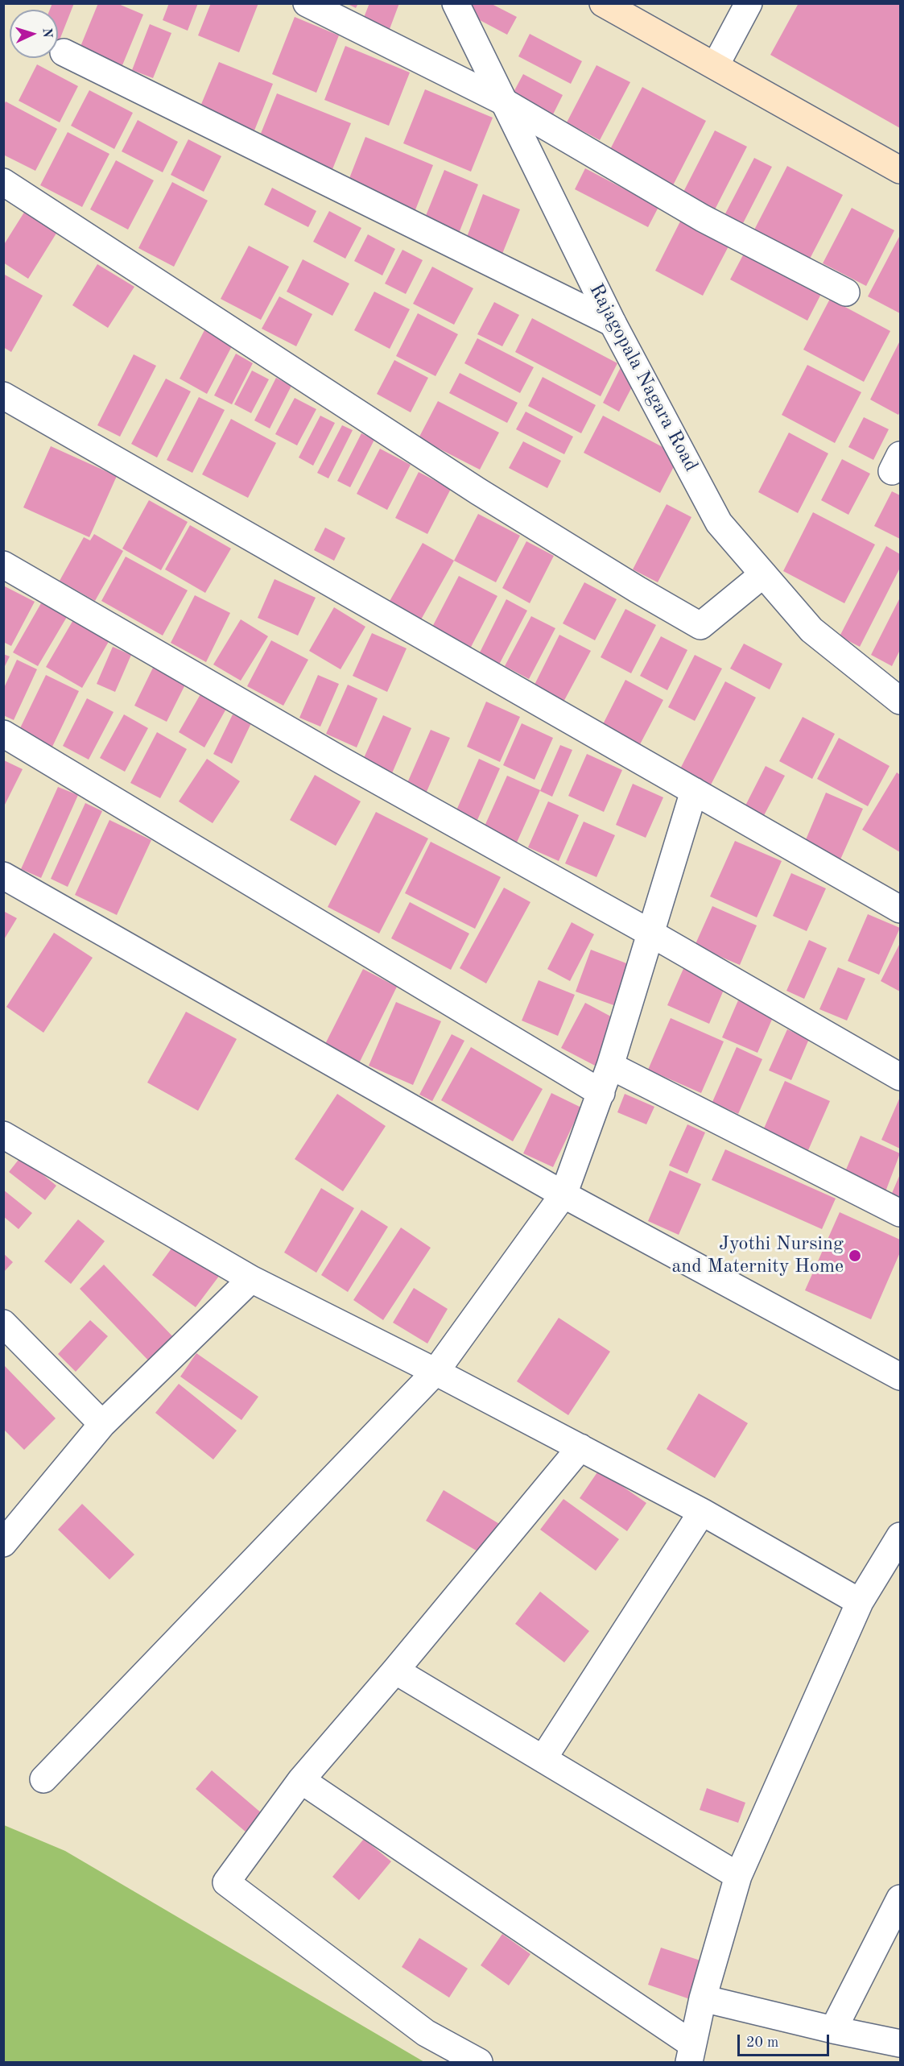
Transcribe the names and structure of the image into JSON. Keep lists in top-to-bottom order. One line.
{"streets":{"street":["Rajagopala Nagara Road"]},"places":["Jyothi Nursing and Maternity Home"],"scale_bar":"20 m","north":"right"}
